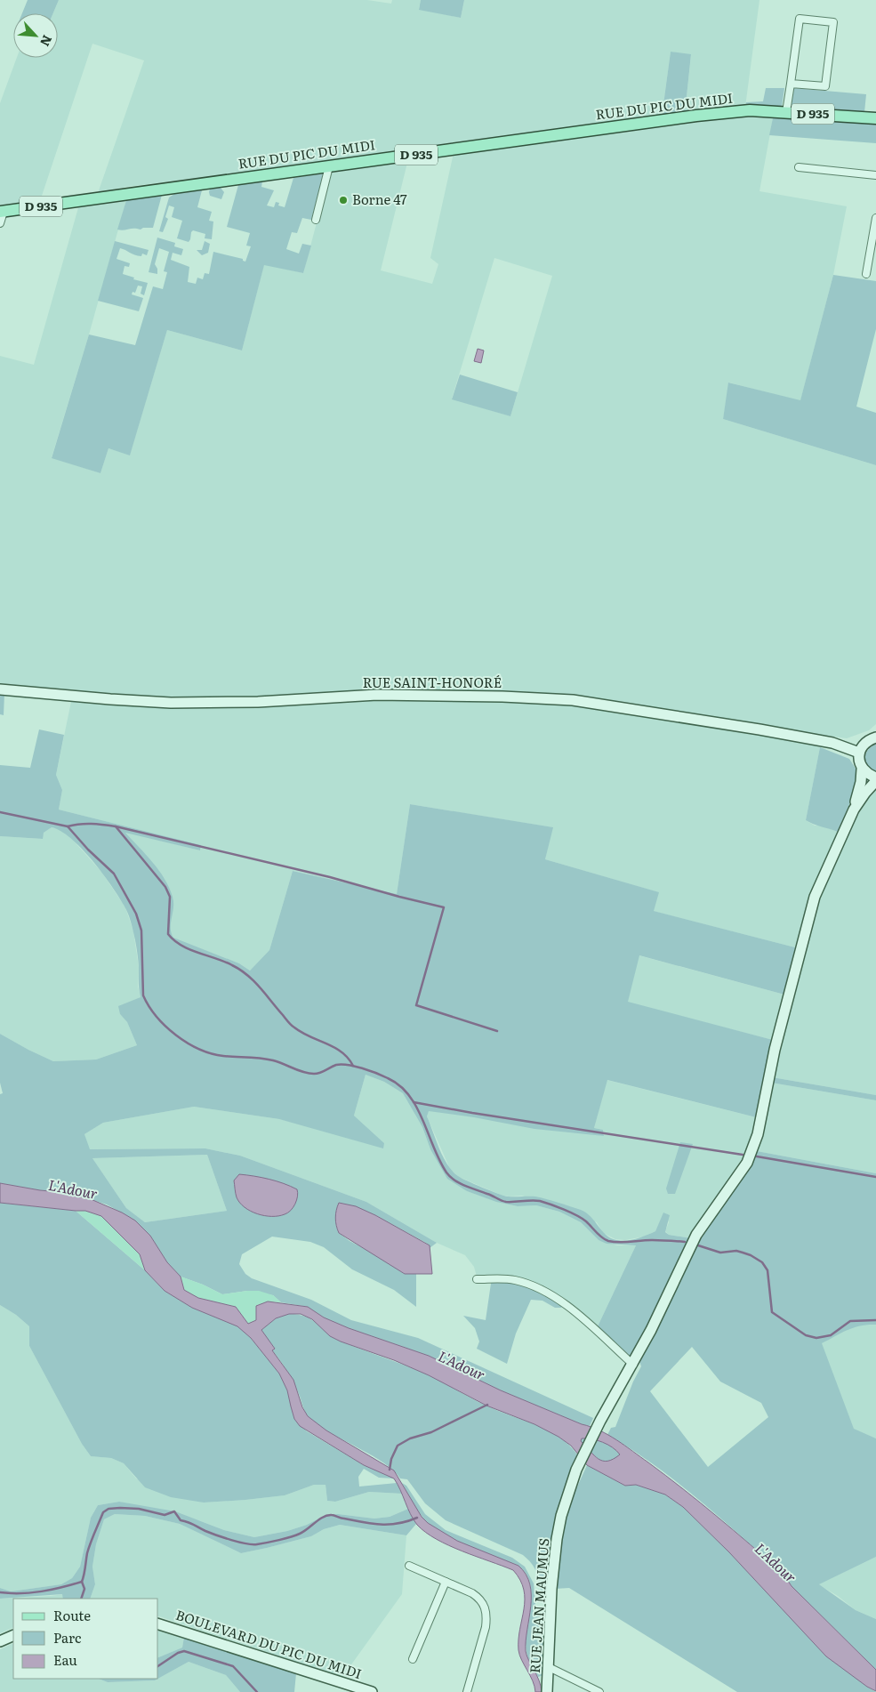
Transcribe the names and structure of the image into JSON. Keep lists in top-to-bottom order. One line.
{"streets":{"main road":["RUE DU PIC DU MIDI","D 935","RUE SAINT-HONORÉ","RUE JEAN MAUMUS","BOULEVARD DU PIC DU MIDI"]},"crossings":[["RUE DU PIC DU MIDI","D 935"]],"water":["L'Adour"],"places":["Borne 47"],"legend":["Route","Parc","Eau"],"north":"bottom right"}
